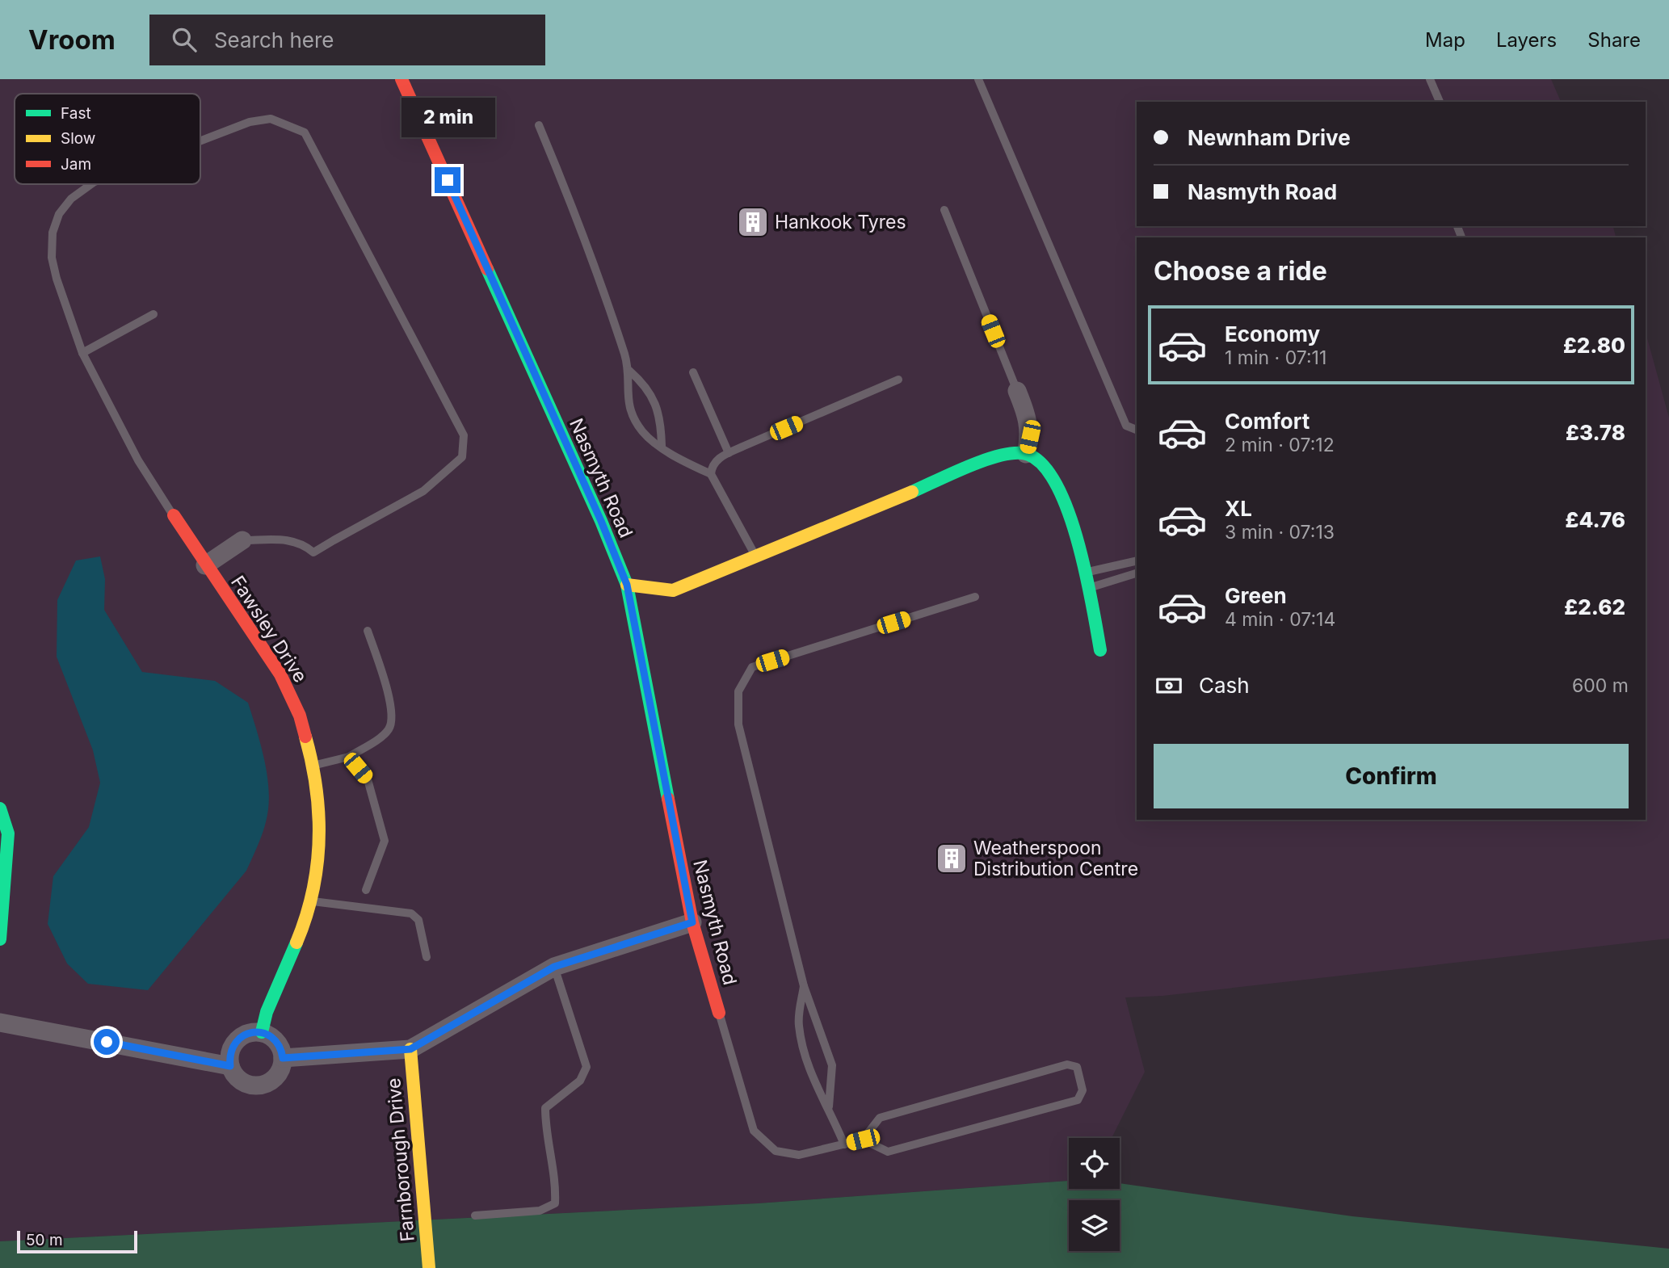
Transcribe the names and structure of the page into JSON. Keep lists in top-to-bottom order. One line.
{"streets":{"street":["Nasmyth Road","Fawsley Drive","Farnborough Drive"]},"places":{"building":["Hankook Tyres","Weatherspoon Distribution Centre"]},"legend":["Fast","Slow","Jam"],"scale_bar":"50 m","page":{"header":"Vroom","search":"Search here","nav":["Map","Layers","Share"],"bubble":"2 min","banner":["Newnham Drive","Nasmyth Road"],"heading":"Choose a ride","list":[{"name":"Economy","note":"1 min · 07:11","value":"£2.80"},{"name":"Comfort","note":"2 min · 07:12","value":"£3.78"},{"name":"XL","note":"3 min · 07:13","value":"£4.76"},{"name":"Green","note":"4 min · 07:14","value":"£2.62"}],"pay":["Cash","600 m"],"buttons":"Confirm","scale":"50 m"}}
